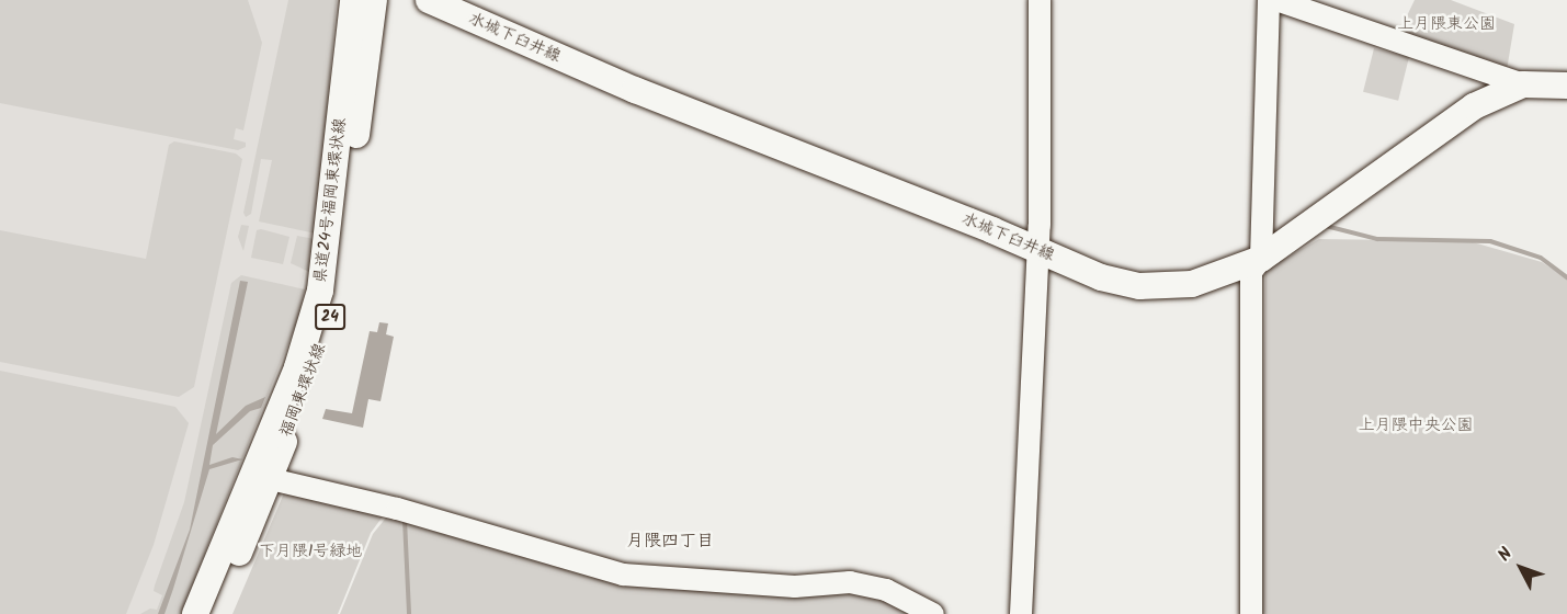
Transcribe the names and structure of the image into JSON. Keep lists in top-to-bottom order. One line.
{"streets":{"main road":["水城下臼井線","県道24号福岡東環状線","24","福岡東環状線"]},"districts":["月隈四丁目"],"parks":["上月隈東公園","上月隈中央公園","下月隈1号緑地"],"north":"top left"}
